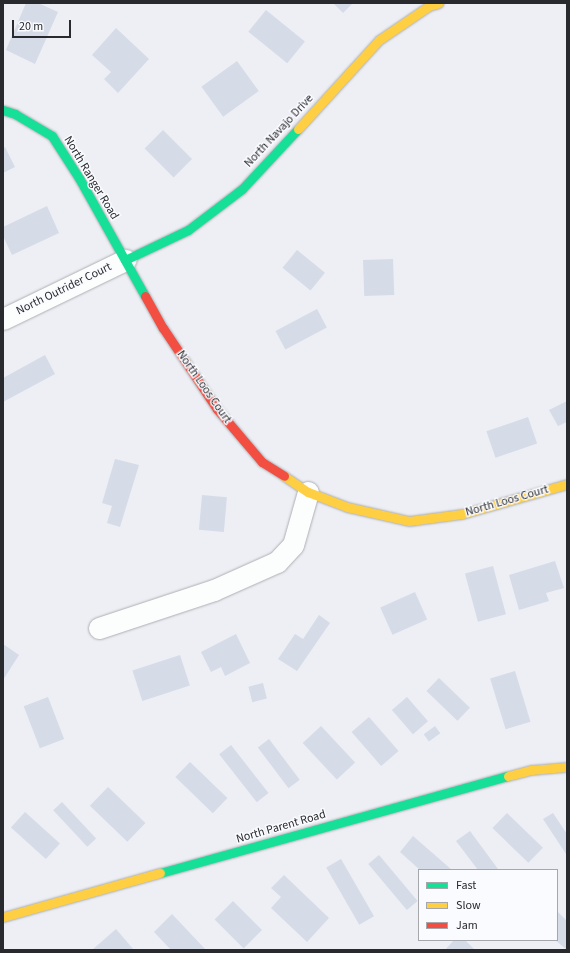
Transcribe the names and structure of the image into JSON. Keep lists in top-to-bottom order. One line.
{"streets":{"street":["North Navajo Drive","North Ranger Road","North Outrider Court","North Loos Court","North Parent Road"]},"crossings":[["North Navajo Drive","North Ranger Road"],["North Navajo Drive","North Outrider Court"],["North Navajo Drive","North Loos Court"],["North Ranger Road","North Outrider Court"],["North Ranger Road","North Loos Court"],["North Outrider Court","North Loos Court"]],"legend":["Fast","Slow","Jam"],"scale_bar":"20 m"}
